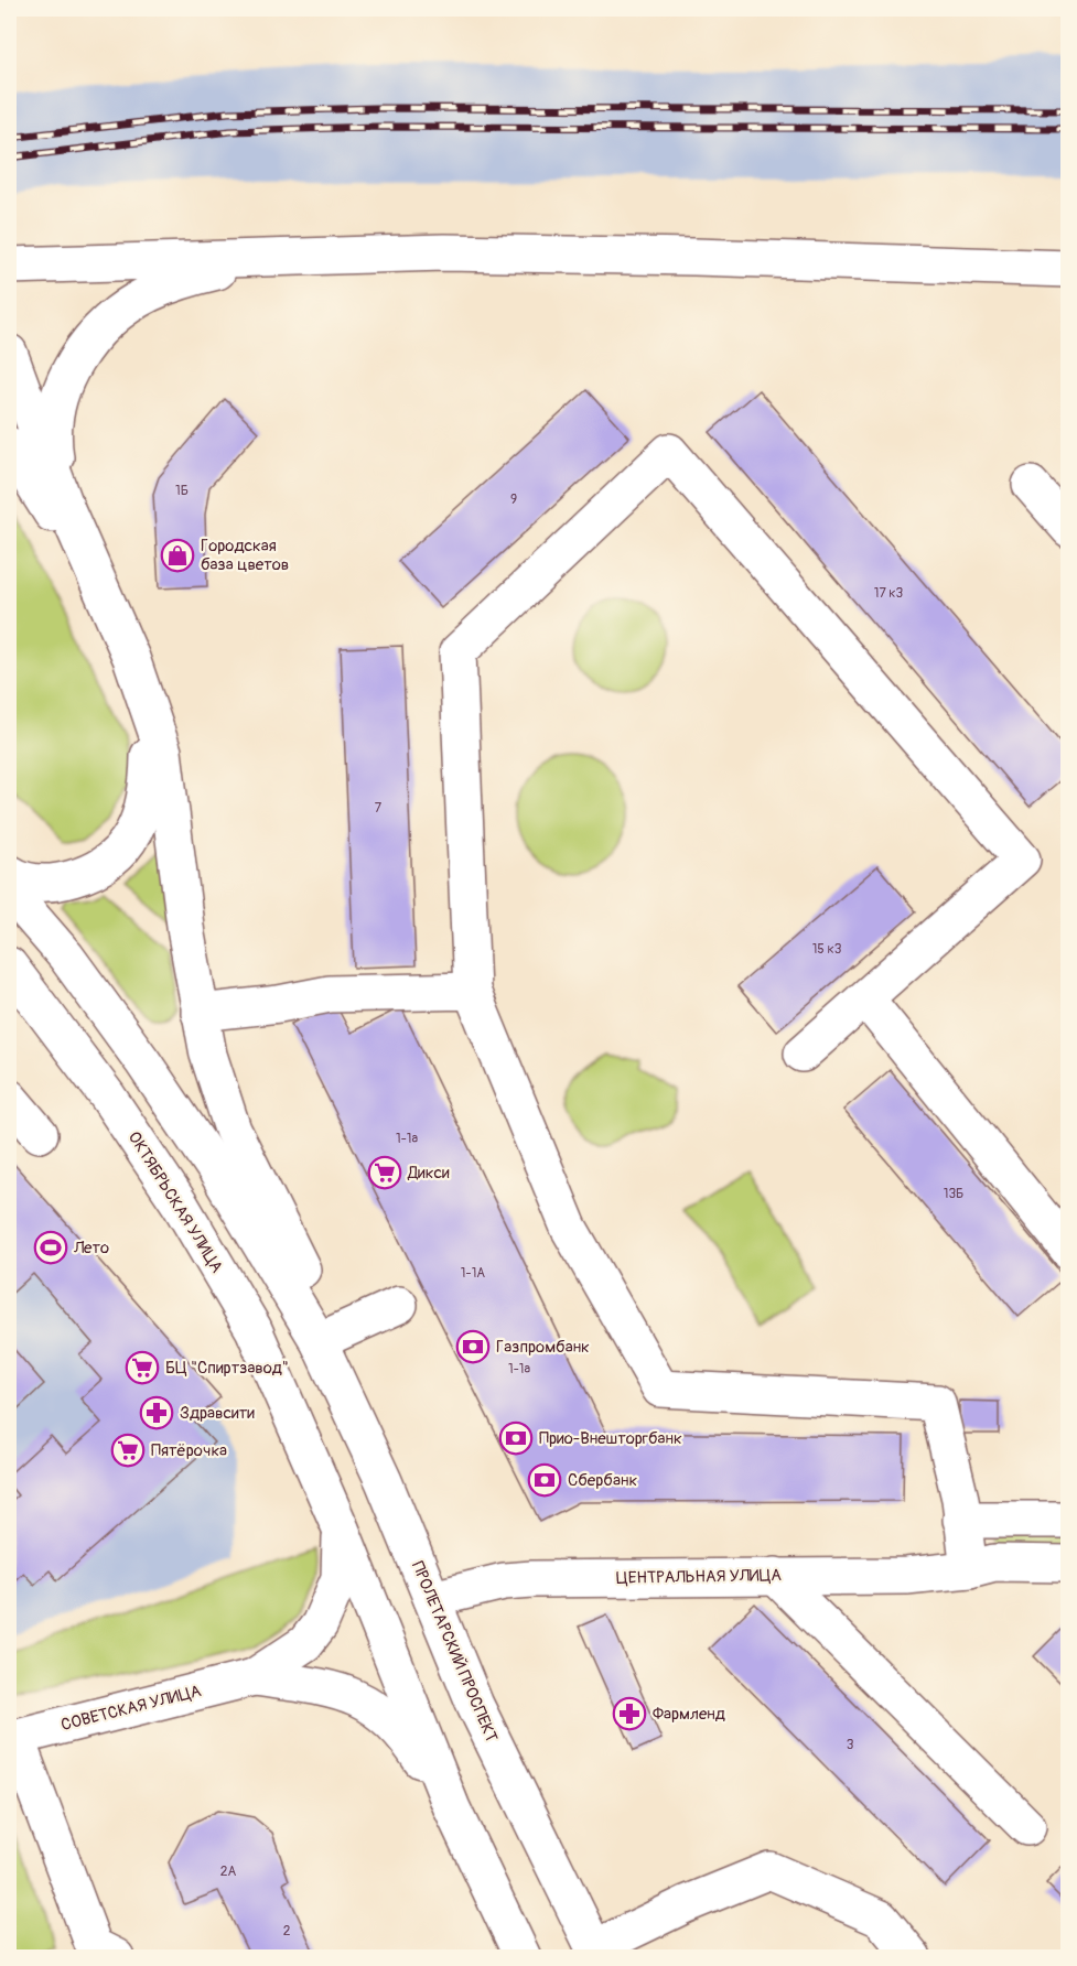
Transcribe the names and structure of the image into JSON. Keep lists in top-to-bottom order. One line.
{"streets":{"main road":["ОКТЯБРЬСКАЯ УЛИЦА","ЦЕНТРАЛЬНАЯ УЛИЦА","ПРОЛЕТАРСКИЙ ПРОСПЕКТ","СОВЕТСКАЯ УЛИЦА"]},"crossings":[["ЦЕНТРАЛЬНАЯ УЛИЦА","ПРОЛЕТАРСКИЙ ПРОСПЕКТ"]],"places":{"shop":["Городская база цветов"],"supermarket":["Дикси","БЦ \"Спиртзавод\"","Пятёрочка"],"sports":["Лето"],"bank":["Газпромбанк","Прио-Внешторгбанк","Сбербанк"],"pharmacy":["Здравсити","Фармленд"]},"house_numbers":["1Б","9","17 к3","7","15 к3","1-1а","13Б","1-1А","1-1а","3","2А","2"]}
